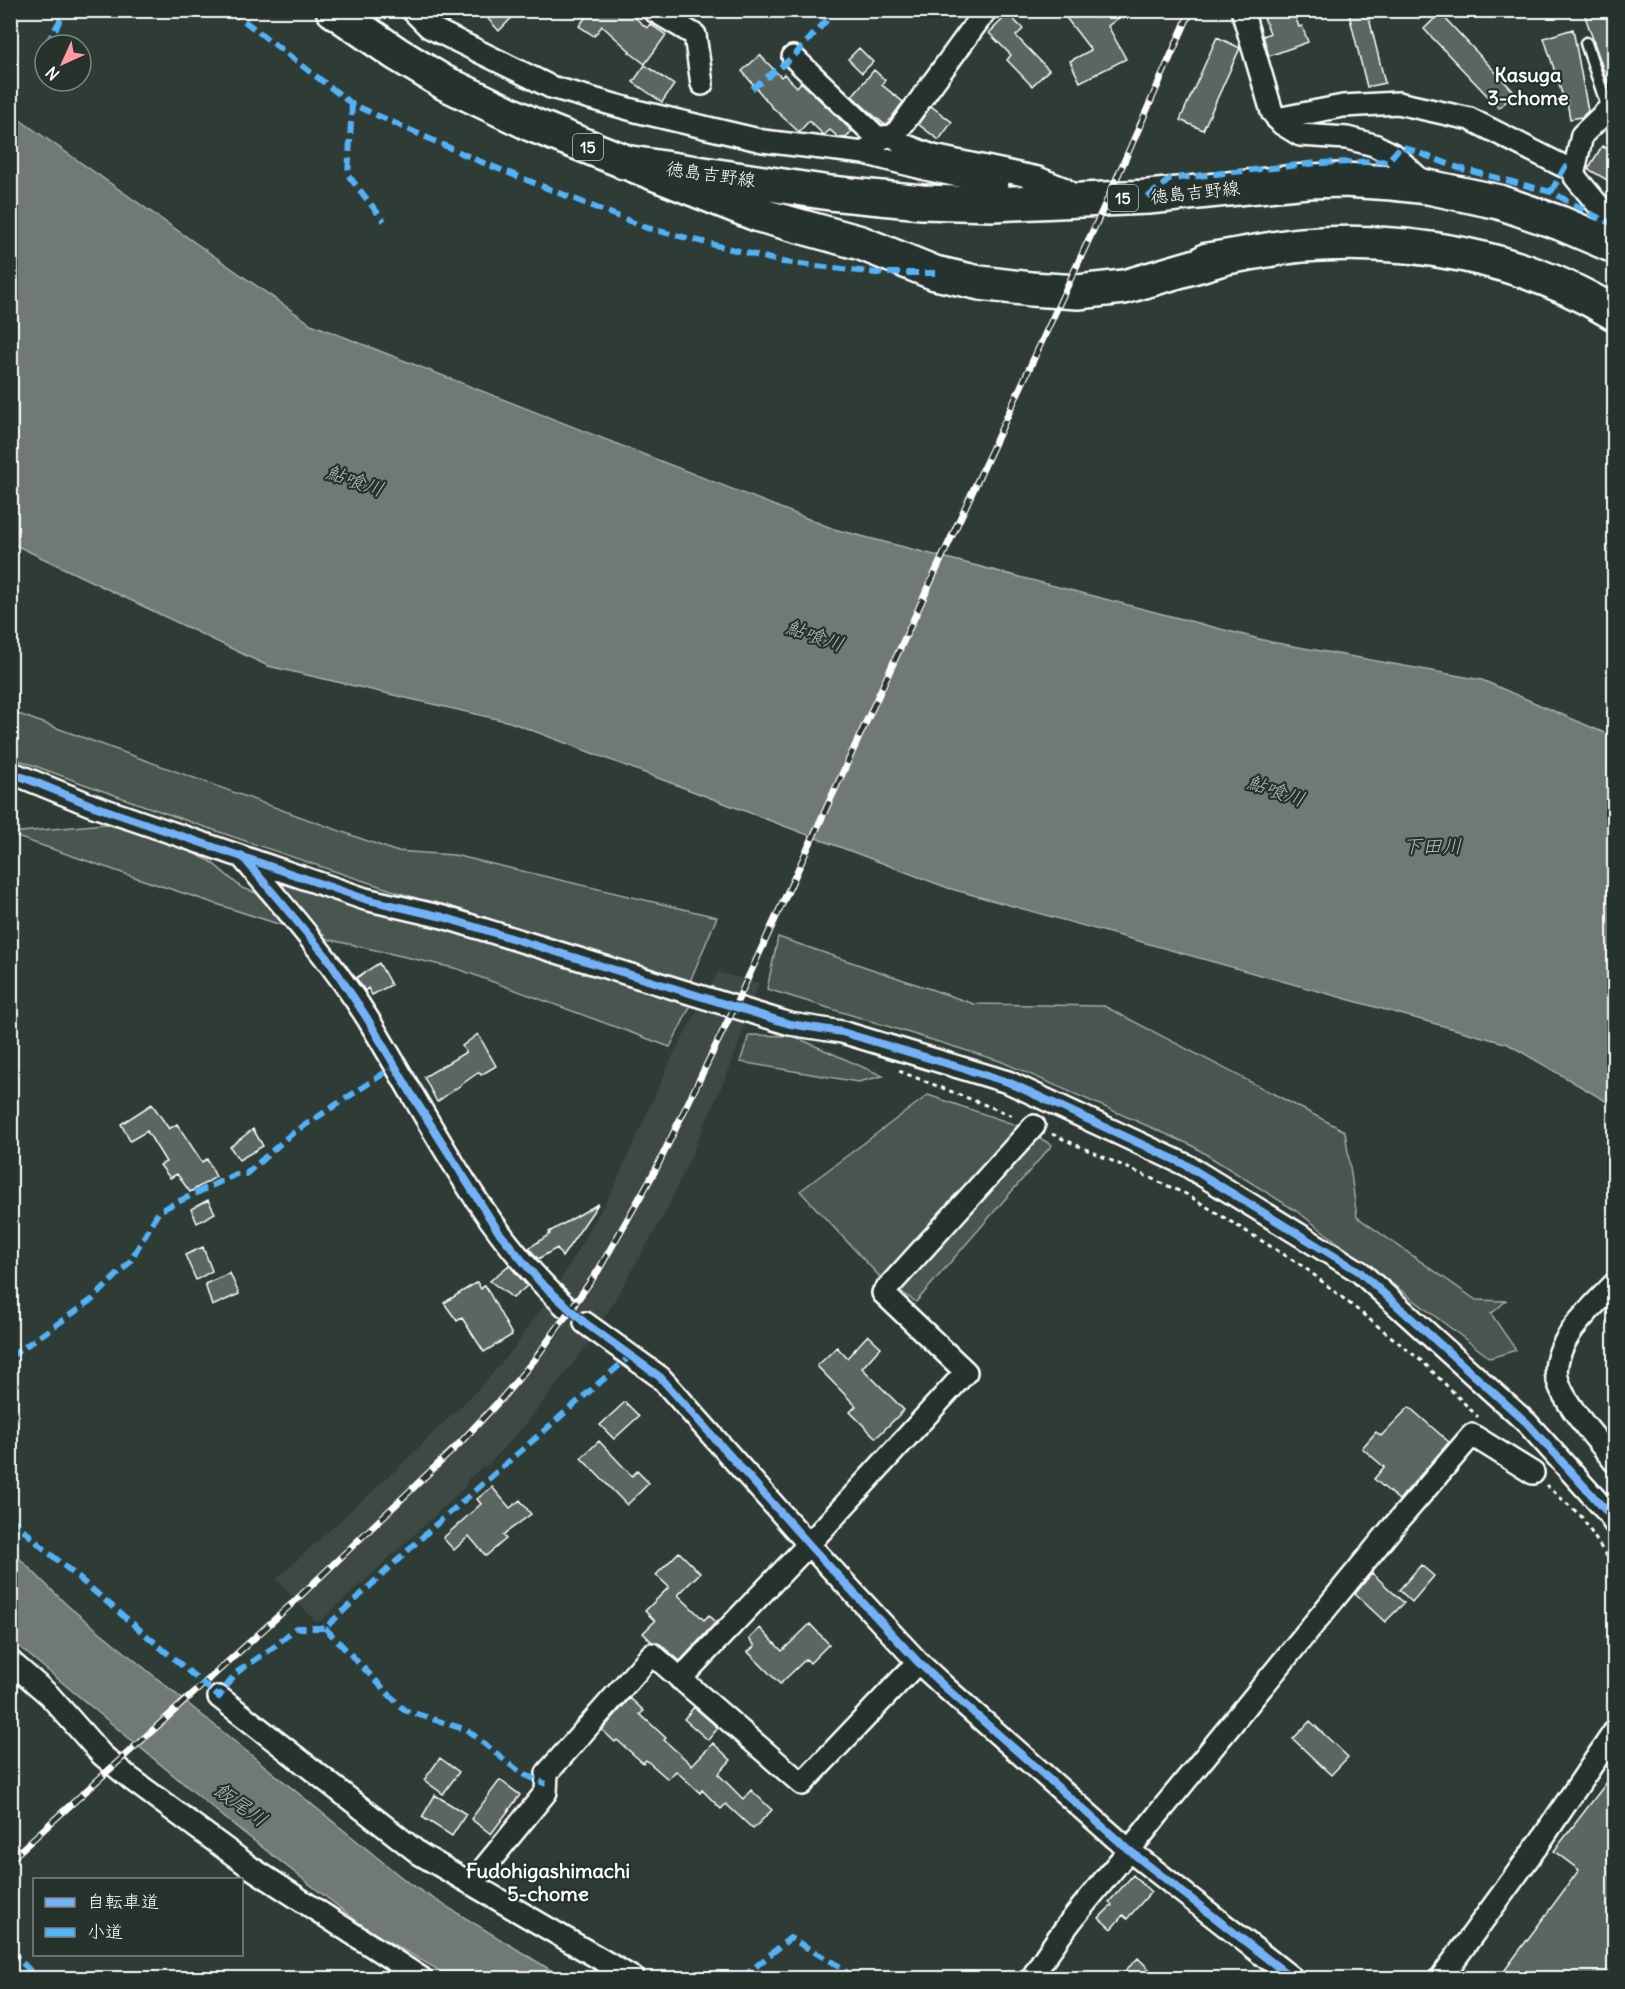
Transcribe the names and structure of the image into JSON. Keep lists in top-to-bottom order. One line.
{"streets":{"main road":["15","徳島吉野線"]},"districts":["Kasuga 3-chome","Fudohigashimachi 5-chome"],"water":["鮎喰川","下田川","飯尾川"],"legend":["自転車道","小道"],"north":"bottom left"}
